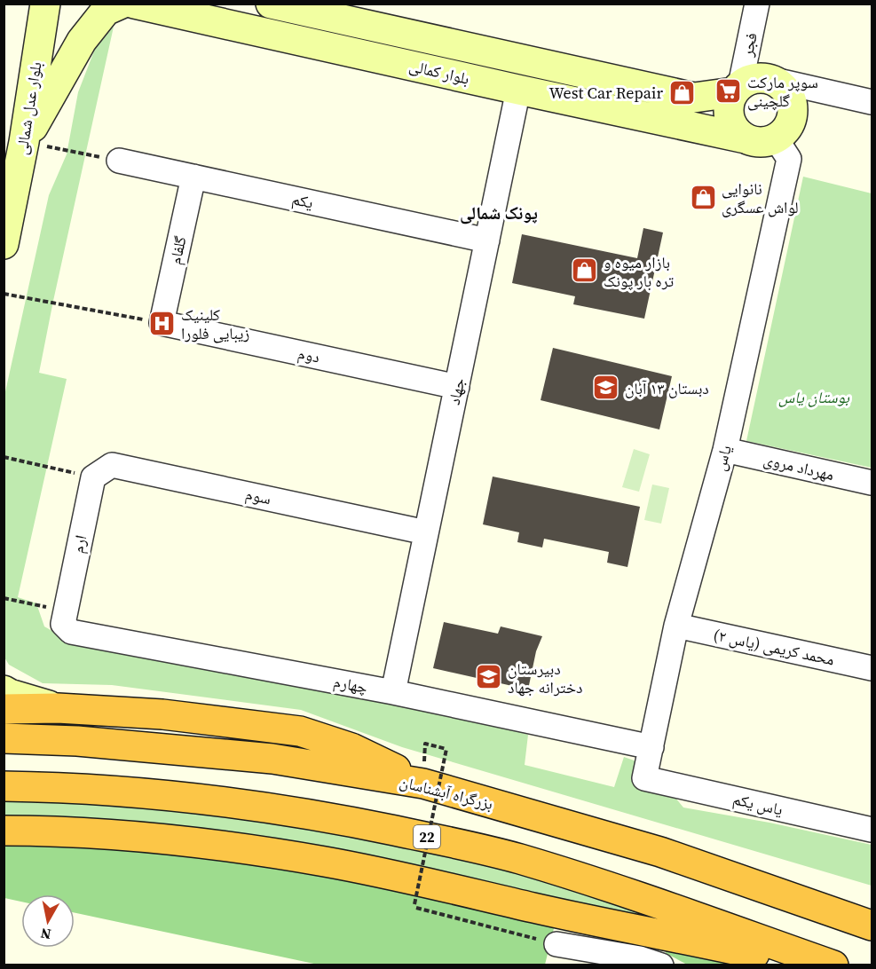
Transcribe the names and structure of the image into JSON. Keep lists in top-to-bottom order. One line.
{"streets":{"highway":["بزرگراه آبشناسان","22"],"street":["فجر","بلوار کمالی","بلوار عدل شمالی","یکم","گلفام","دوم","جهاد","یاس","مهرداد مروی","سوم","ارم","محمد کریمی (یاس ۲)","چهارم","یاس یکم"]},"crossings":[["فجر","بلوار کمالی"],["فجر","یاس"],["بلوار کمالی","جهاد"],["بلوار کمالی","یاس"],["یکم","گلفام"],["یکم","جهاد"],["گلفام","دوم"],["دوم","جهاد"],["جهاد","سوم"],["جهاد","چهارم"],["یاس","مهرداد مروی"],["یاس","محمد کریمی (یاس ۲)"],["یاس","چهارم"],["یاس","یاس یکم"],["سوم","ارم"],["ارم","چهارم"]],"districts":["پونک شمالی"],"parks":["بوستان یاس"],"places":{"supermarket":["سوپر مارکت گلچینی"],"shop":["West Car Repair","نانوایی لواش عسگری","بازار ميوه و تره بار پونک"],"hospital":["کلینیک زیبایی فلورا"],"school or university":["دبستان ۱۳ آبان","دبیرستان دخترانه جهاد"]},"north":"bottom"}
